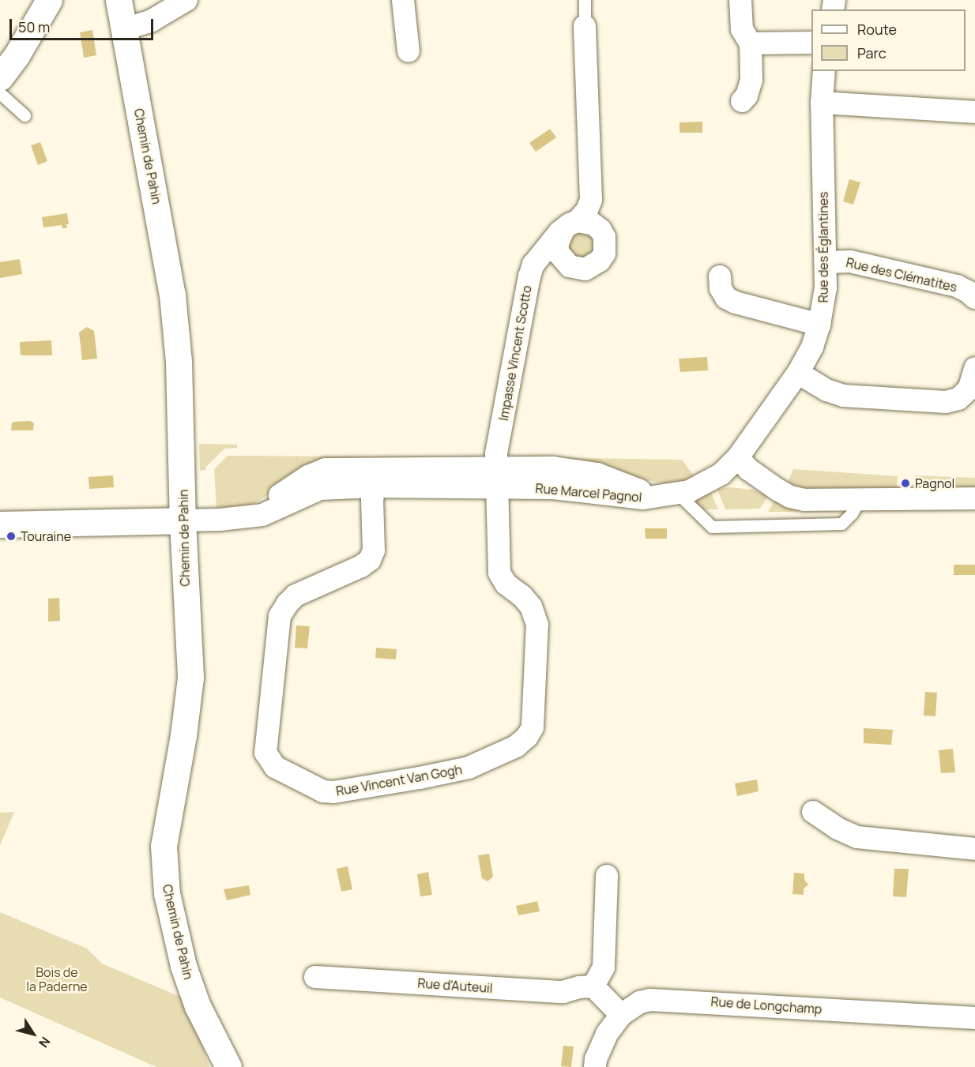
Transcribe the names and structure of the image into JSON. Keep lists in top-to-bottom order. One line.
{"streets":{"main road":["Chemin de Pahin"],"street":["Rue des Églantines","Rue des Clématites","Impasse Vincent Scotto","Rue Vincent Van Gogh","Rue d'Auteuil","Rue de Longchamp"]},"crossings":[["Rue des Églantines","Rue des Clématites"],["Impasse Vincent Scotto","Rue Vincent Van Gogh"]],"parks":["Bois de la Paderne"],"places":["Pagnol","Touraine"],"legend":["Route","Parc"],"scale_bar":"50 m","north":"bottom right"}
